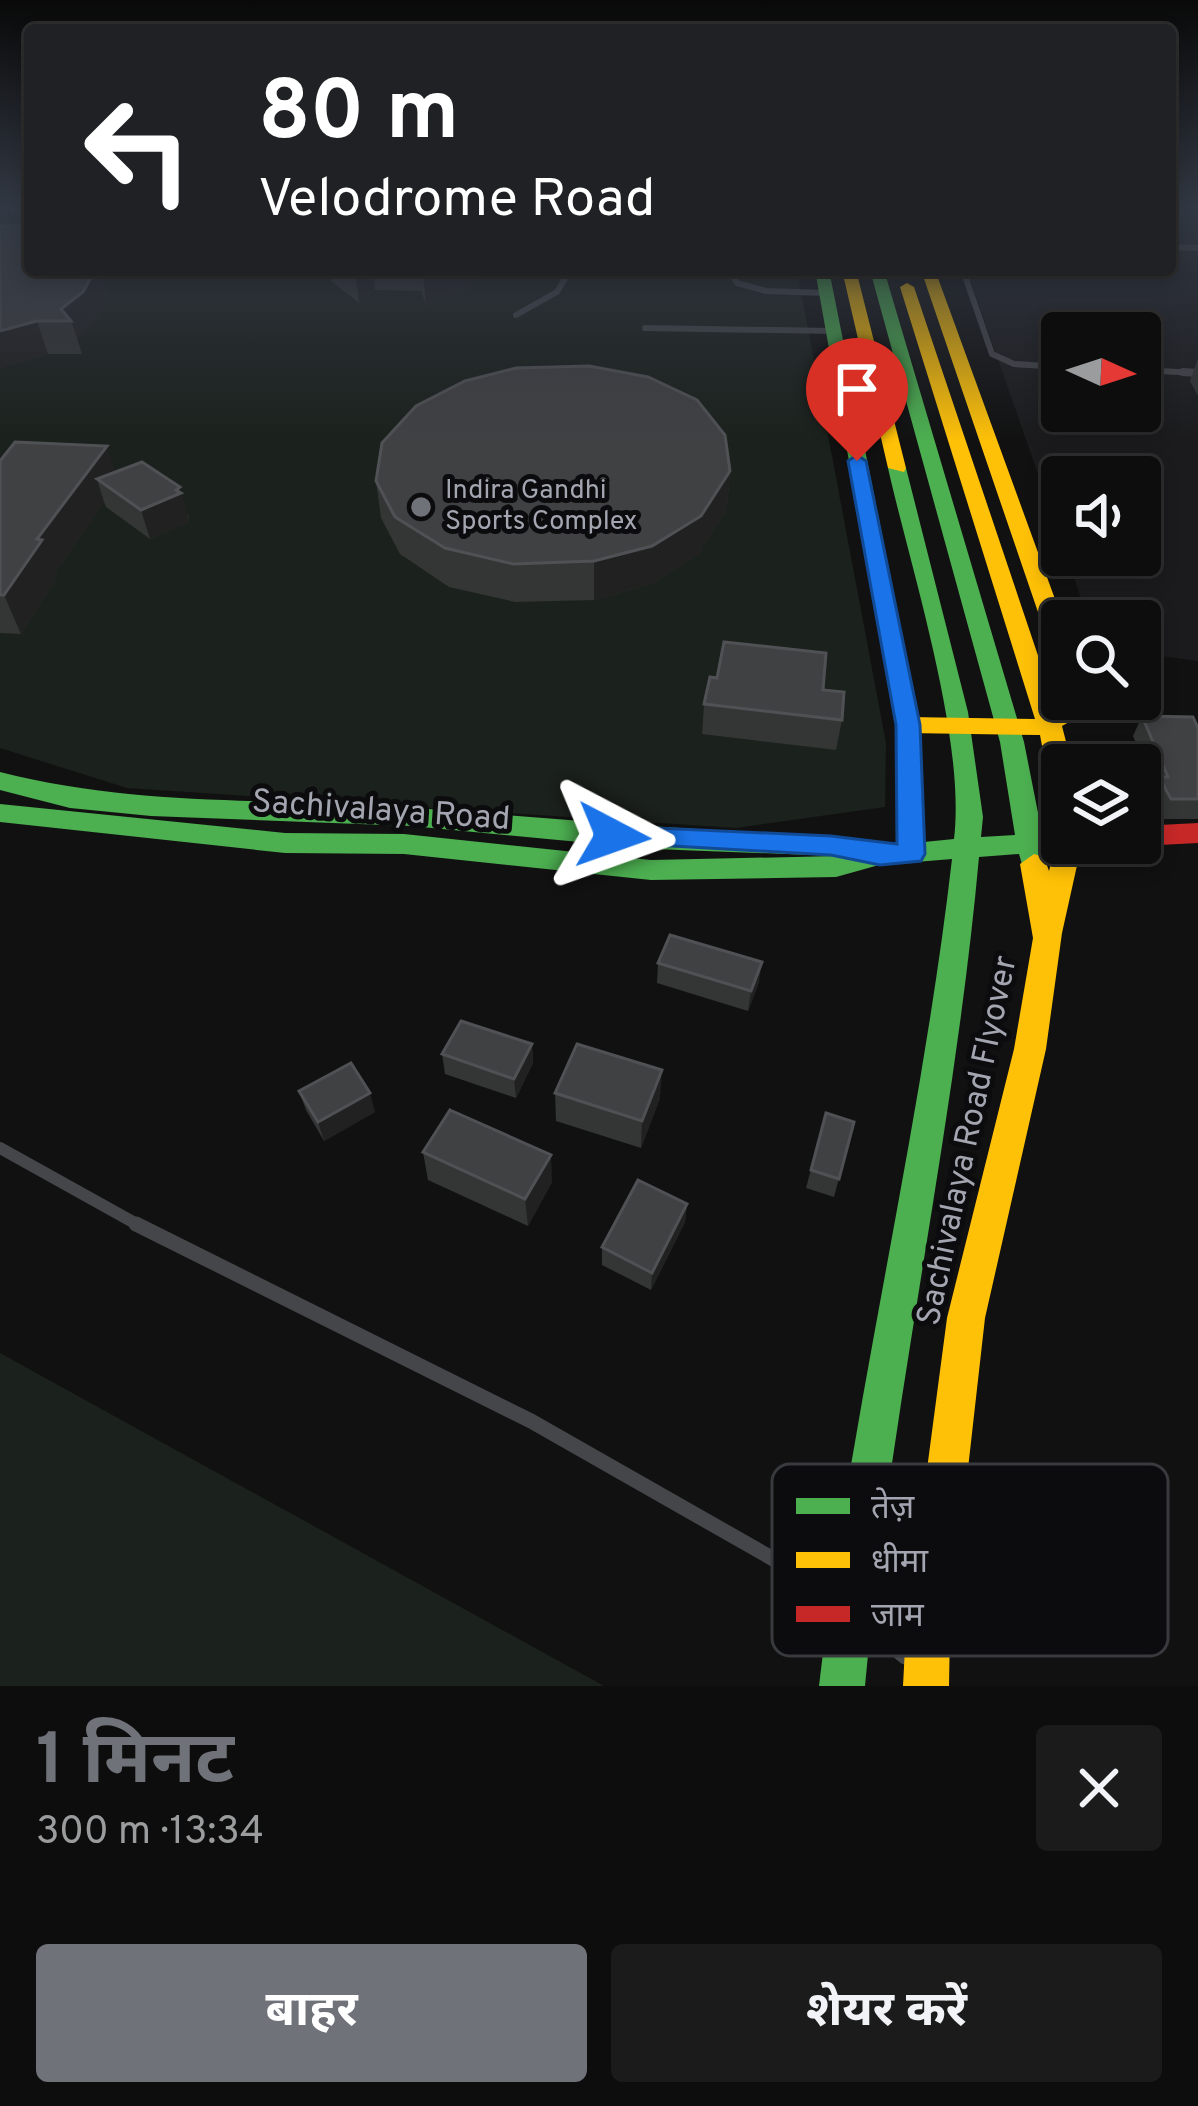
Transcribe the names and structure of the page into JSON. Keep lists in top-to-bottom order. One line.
{"streets":{"main road":["Sachivalaya Road","Sachivalaya Road Flyover"]},"places":["Indira Gandhi Sports Complex"],"legend":["तेज़","धीमा","जाम"],"north":"right","page":{"turn":["80 m","Velodrome Road"],"heading":["1 मिनट","300 m · 13:34"],"buttons":["बाहर","शेयर करें"]}}
